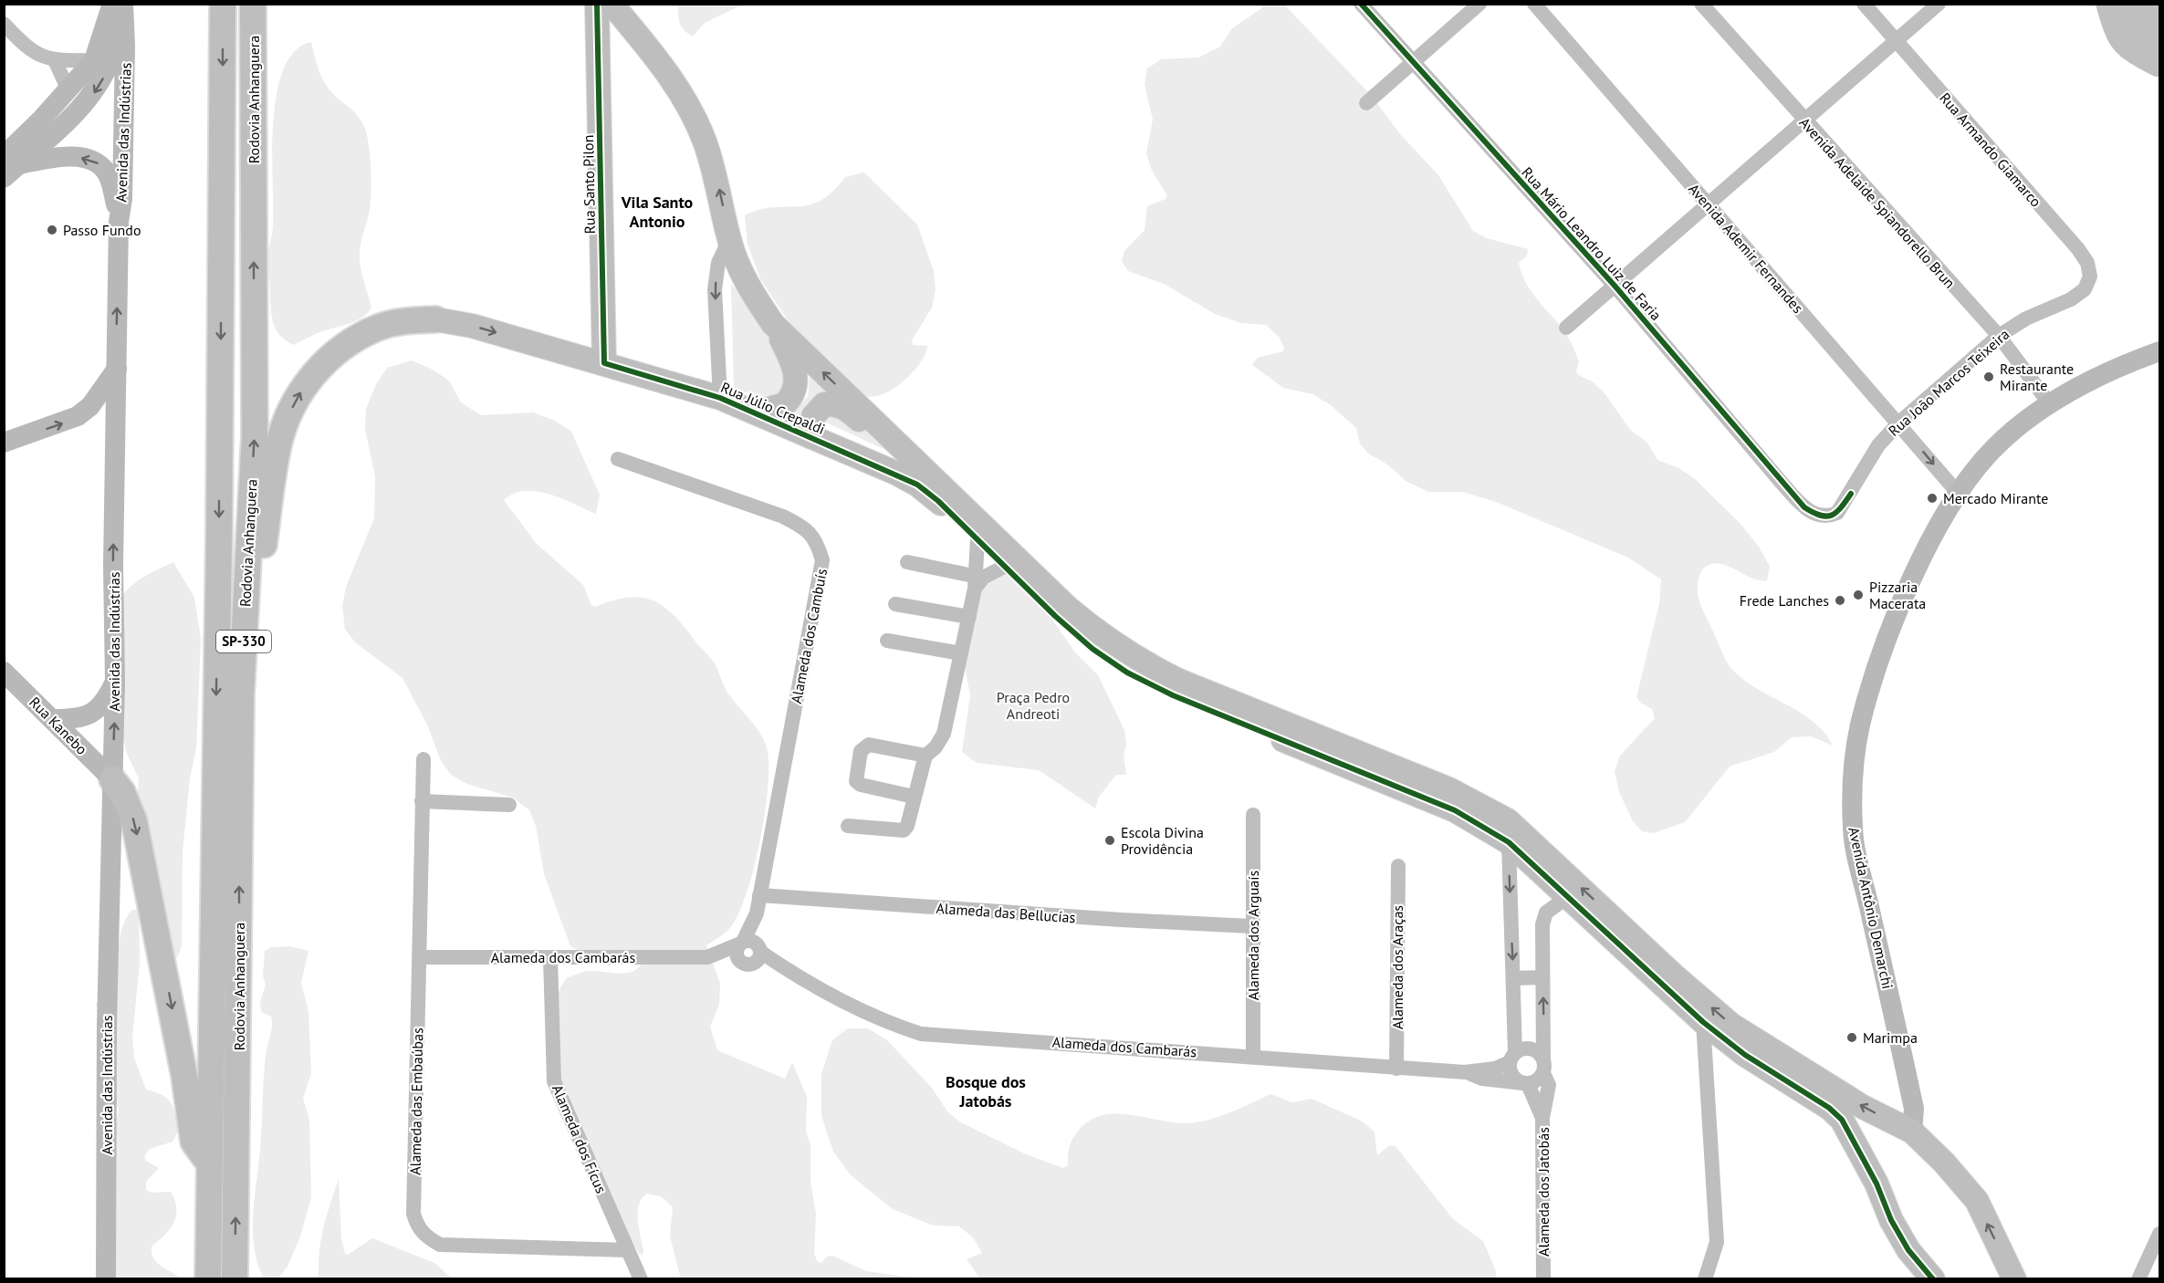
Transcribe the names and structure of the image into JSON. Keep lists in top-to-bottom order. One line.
{"streets":{"highway":["Rodovia Anhanguera","SP-330"],"main road":["Rua Santo Pilon","Rua Júlio Crepaldi"],"street":["Avenida das Indústrias","Rua Armando Giamarco","Avenida Adelaide Spiandorello Brun","Rua Mário Leandro Luiz de Faria","Avenida Ademir Fernandes","Rua João Marcos Teixeira","Alameda dos Cambuís","Rua Kanebo","Avenida Antônio Demarchi","Alameda das Bellucías","Alameda dos Arguaís","Alameda dos Cambarás","Alameda dos Araças","Alameda das Embaúbas","Alameda dos Fícus","Alameda dos Jatobás"]},"crossings":[["Avenida das Indústrias","Rua Kanebo"],["Rua Armando Giamarco","Rua João Marcos Teixeira"],["Rua Santo Pilon","Rua Júlio Crepaldi"],["Avenida Adelaide Spiandorello Brun","Rua João Marcos Teixeira"],["Avenida Adelaide Spiandorello Brun","Avenida Antônio Demarchi"],["Rua Mário Leandro Luiz de Faria","Rua João Marcos Teixeira"],["Avenida Ademir Fernandes","Rua João Marcos Teixeira"],["Avenida Ademir Fernandes","Avenida Antônio Demarchi"],["Rua Júlio Crepaldi","Alameda dos Jatobás"],["Alameda dos Cambuís","Alameda das Bellucías"],["Alameda dos Cambuís","Alameda dos Cambarás"],["Alameda das Bellucías","Alameda dos Arguaís"],["Alameda dos Arguaís","Alameda dos Cambarás"],["Alameda dos Cambarás","Alameda dos Araças"],["Alameda dos Cambarás","Alameda das Embaúbas"],["Alameda dos Cambarás","Alameda dos Fícus"],["Alameda dos Cambarás","Alameda dos Jatobás"],["Alameda das Embaúbas","Alameda dos Fícus"]],"one_way":["Avenida das Indústrias"],"districts":["Vila Santo Antonio","Bosque dos Jatobás"],"parks":["Praça Pedro Andreoti"],"places":["Passo Fundo","Restaurante Mirante","Mercado Mirante","Pizzaria Macerata","Frede Lanches","Escola Divina Providência","Marimpa"]}
